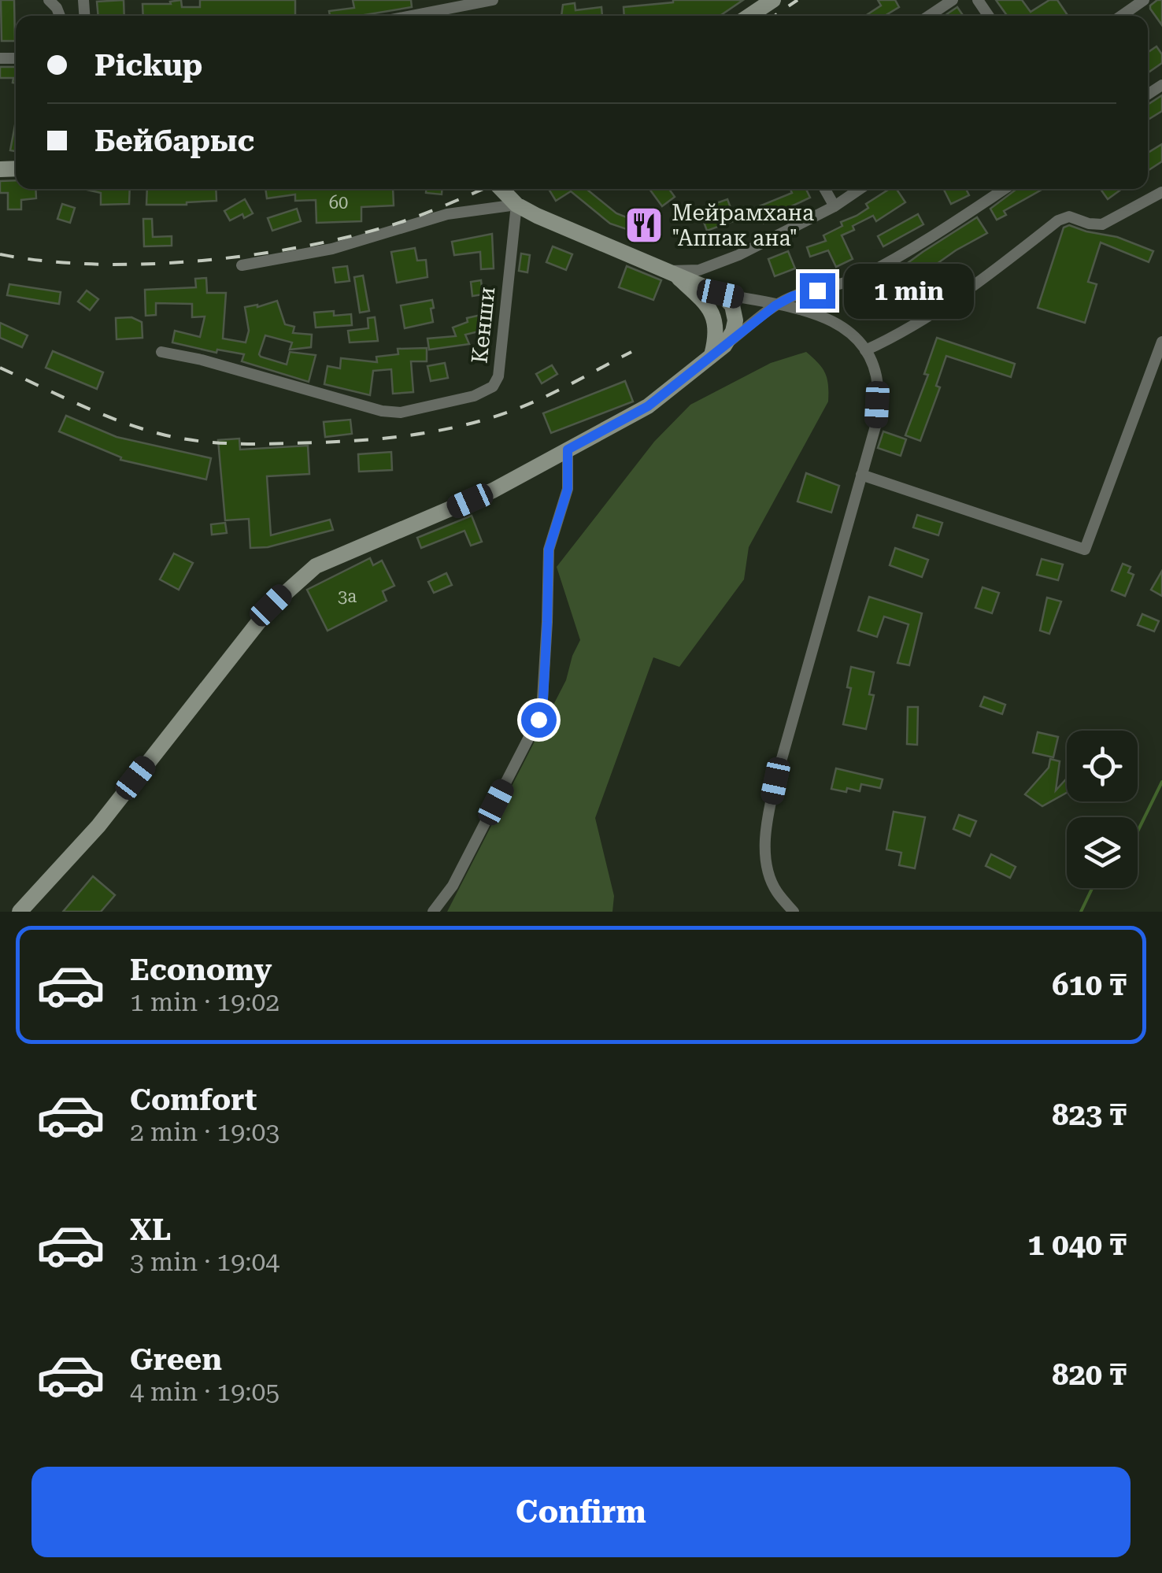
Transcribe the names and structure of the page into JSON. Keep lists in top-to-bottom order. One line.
{"streets":{"street":["Кенши"]},"places":{"restaurant":["Мейрамхана \"Аппак ана\""]},"house_numbers":["60","3а"],"page":{"banner":["Pickup","Бейбарыс"],"bubble":"1 min","list":[{"name":"Economy","note":"1 min · 19:02","value":"610 ₸"},{"name":"Comfort","note":"2 min · 19:03","value":"823 ₸"},{"name":"XL","note":"3 min · 19:04","value":"1 040 ₸"},{"name":"Green","note":"4 min · 19:05","value":"820 ₸"}],"buttons":"Confirm"}}
